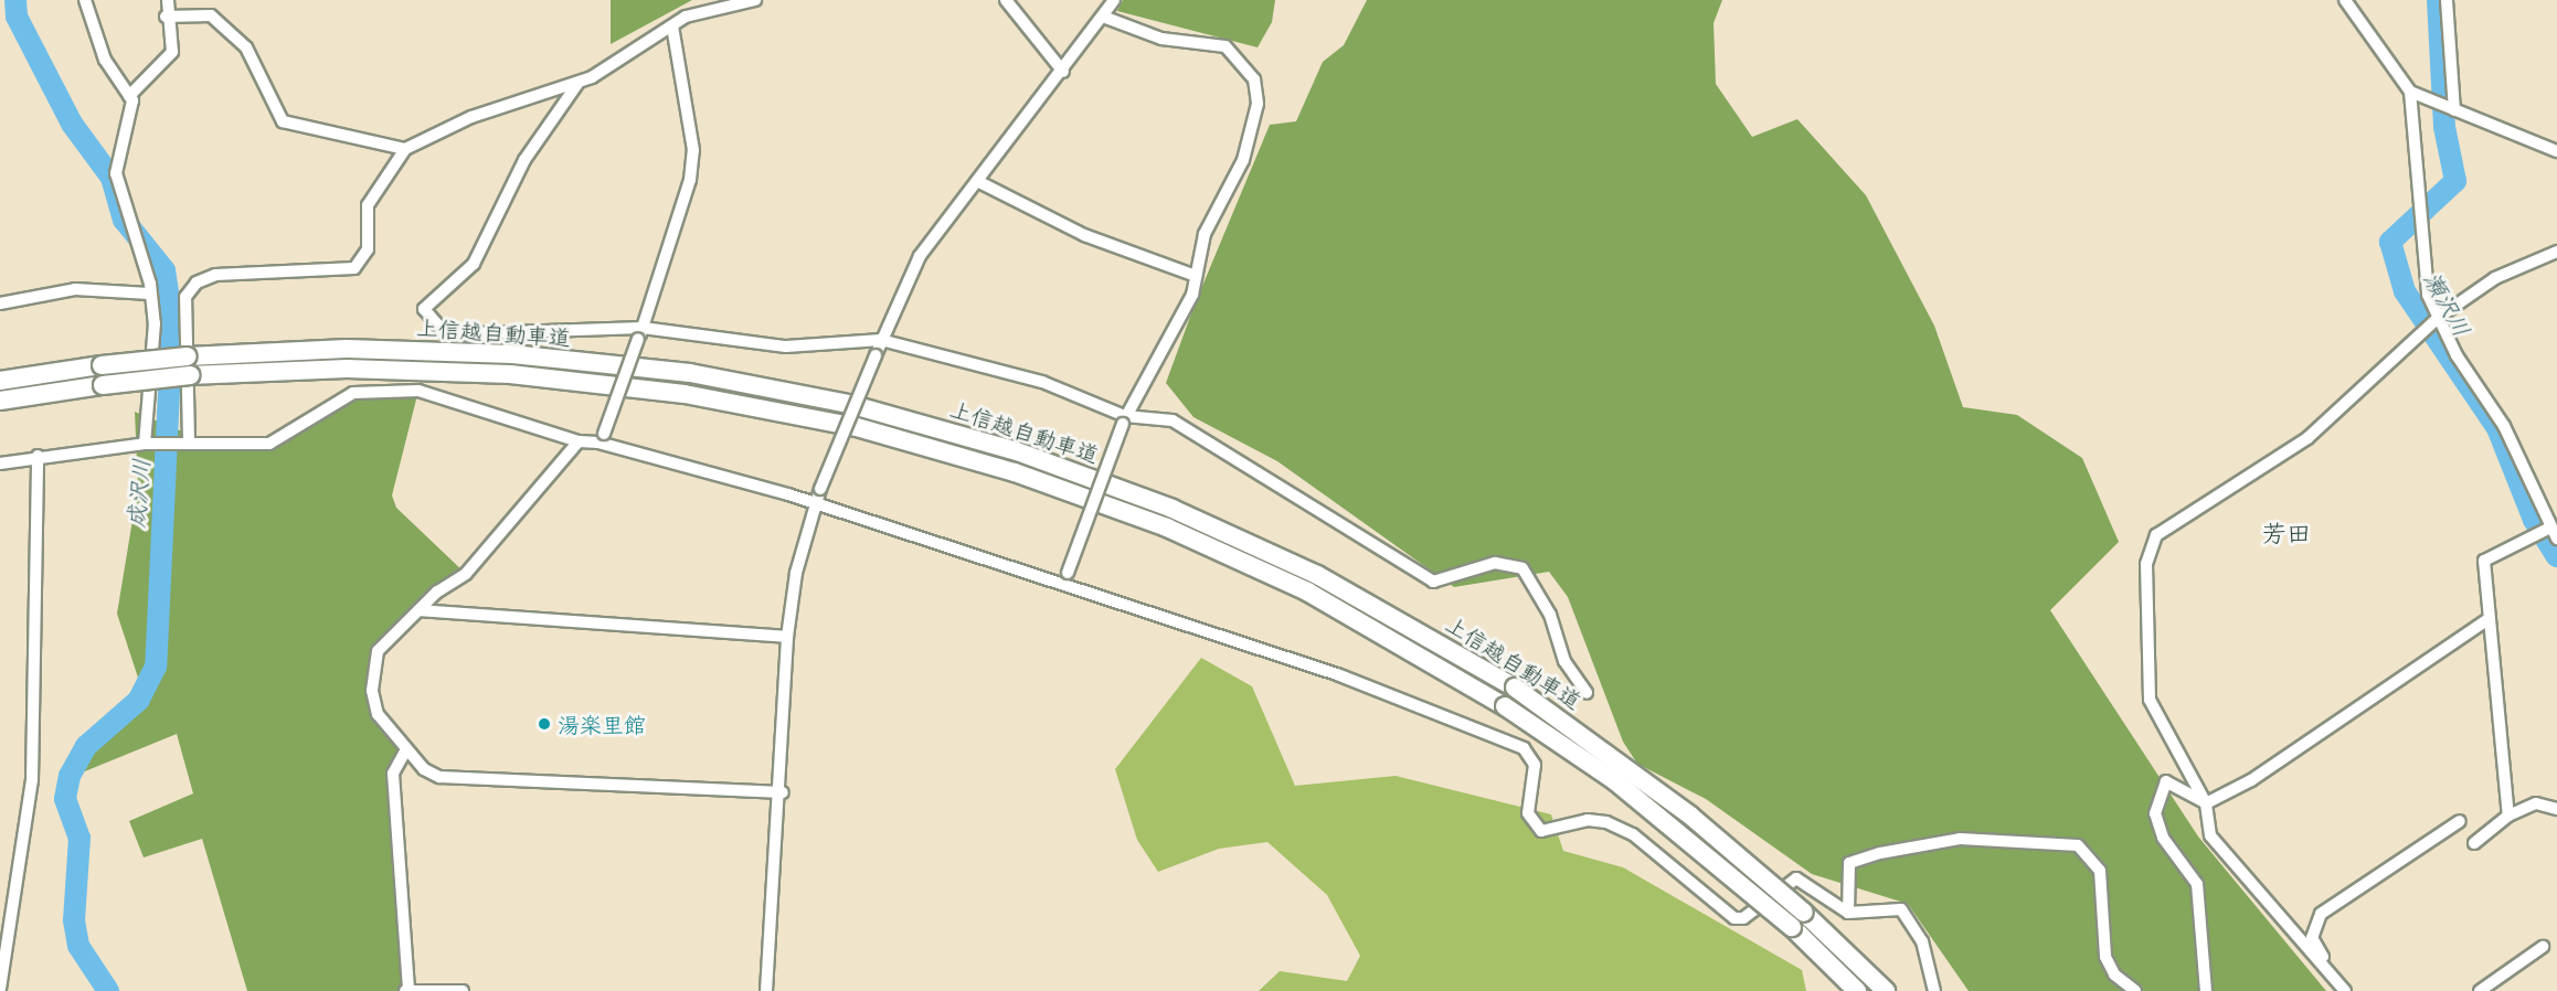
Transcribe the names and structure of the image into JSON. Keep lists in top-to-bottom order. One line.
{"streets":{"highway":["上信越自動車道"]},"districts":["芳田"],"water":["瀬沢川","成沢川"],"places":["湯楽里館"]}
